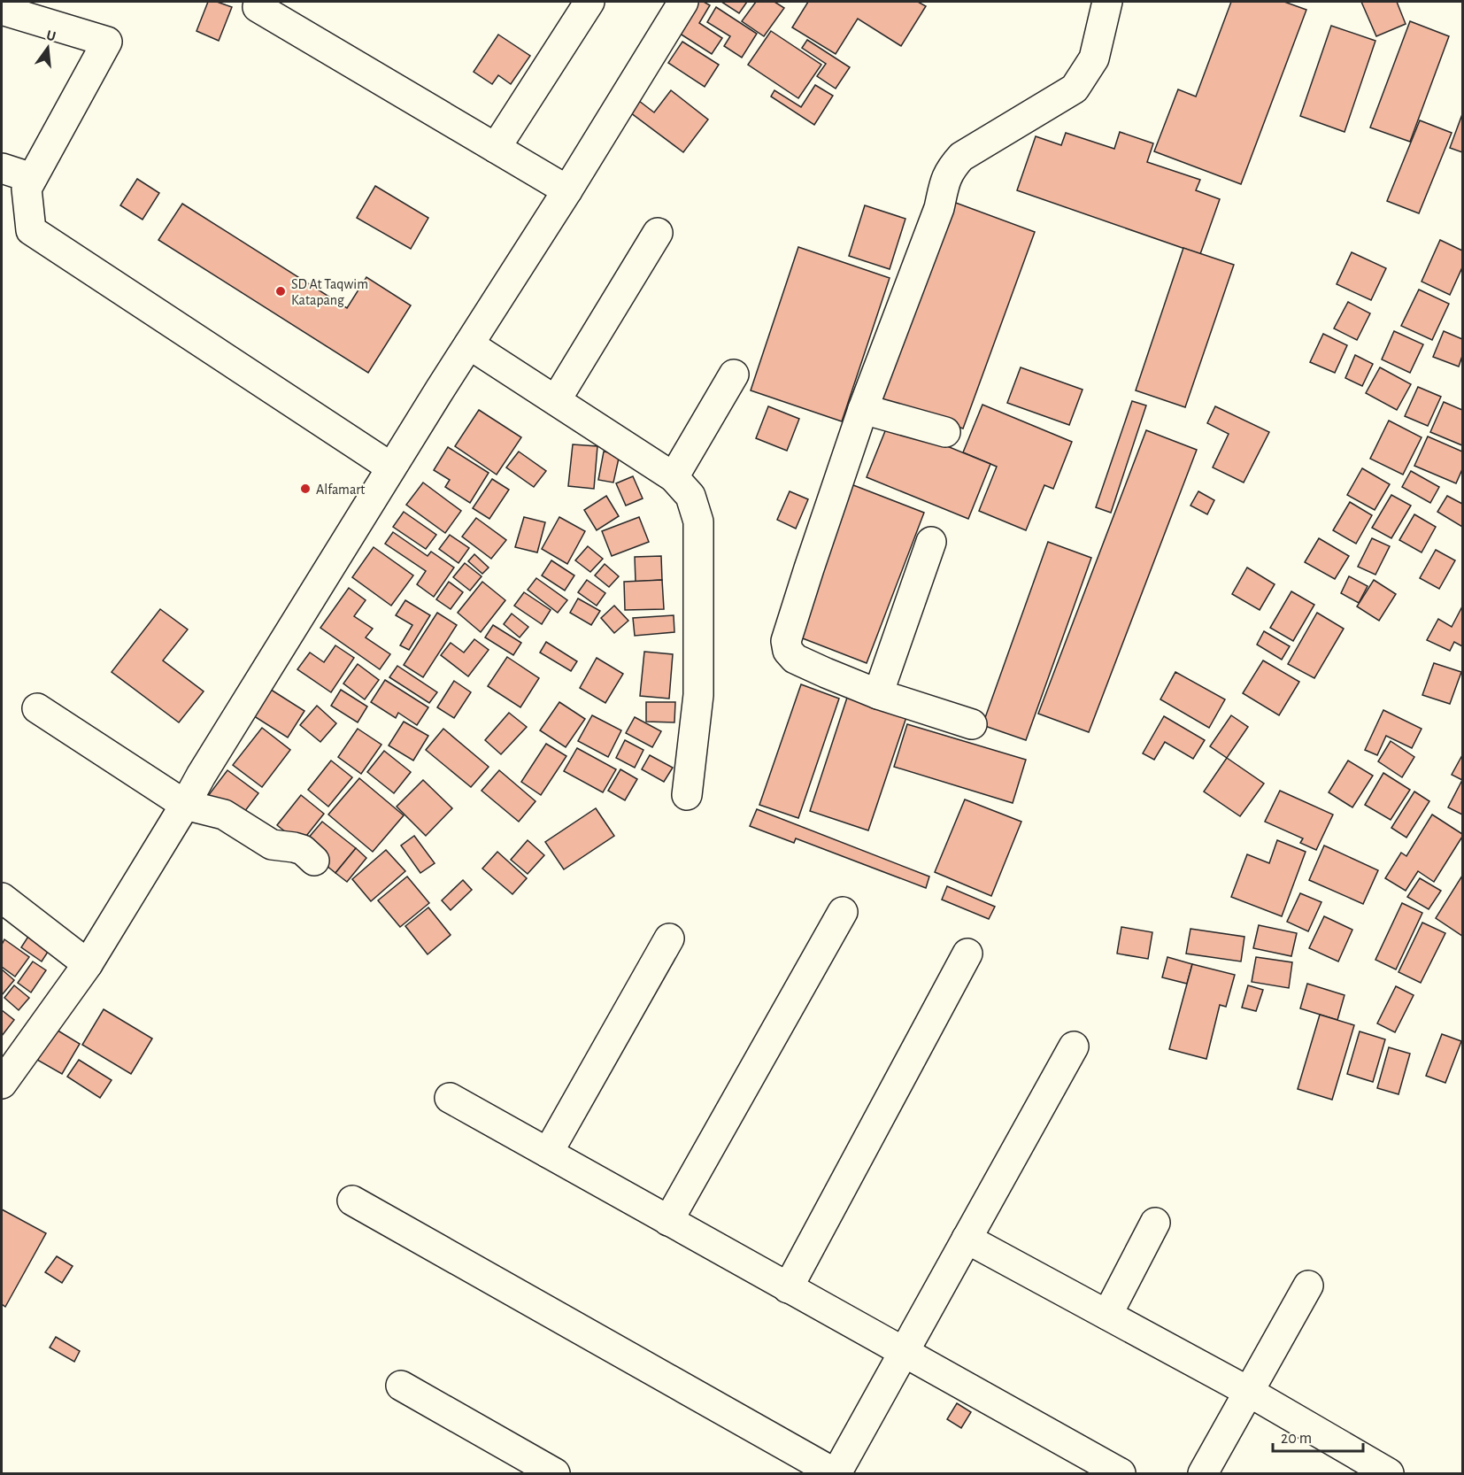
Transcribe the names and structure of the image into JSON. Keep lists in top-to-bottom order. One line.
{"places":["SD At Taqwim Katapang","Alfamart"],"scale_bar":"20 m","north":"top"}
